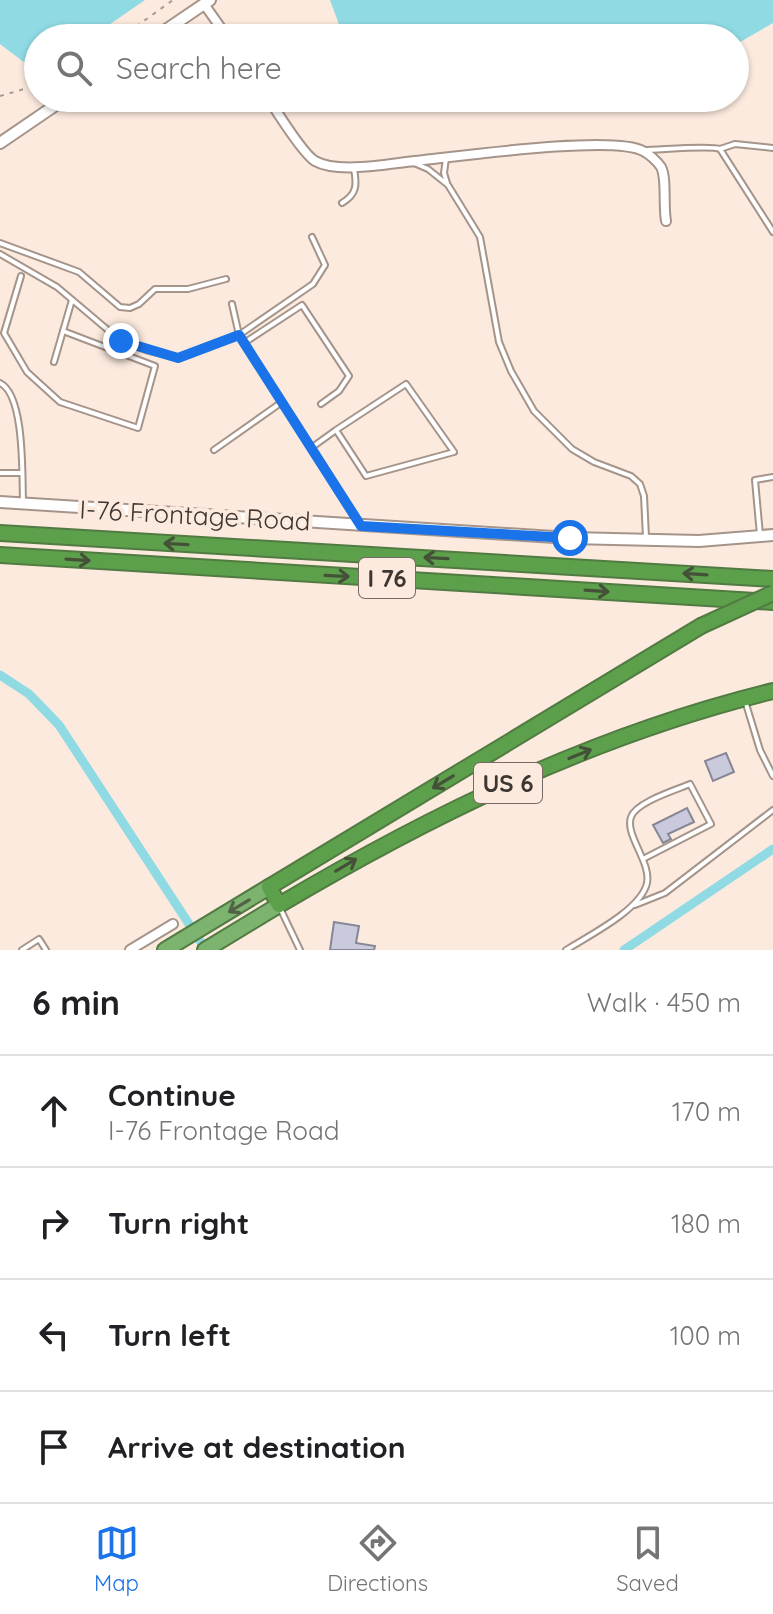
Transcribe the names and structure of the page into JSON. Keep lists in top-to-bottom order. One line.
{"streets":{"highway":["I 76","US 6"],"street":["I-76 Frontage Road"]},"page":{"search":"Search here","heading":["6 min","Walk · 450 m"],"list":[["Continue","I-76 Frontage Road","170 m"],["Turn right","180 m"],["Turn left","100 m"],"Arrive at destination"],"nav":["Map","Directions","Saved"]}}
